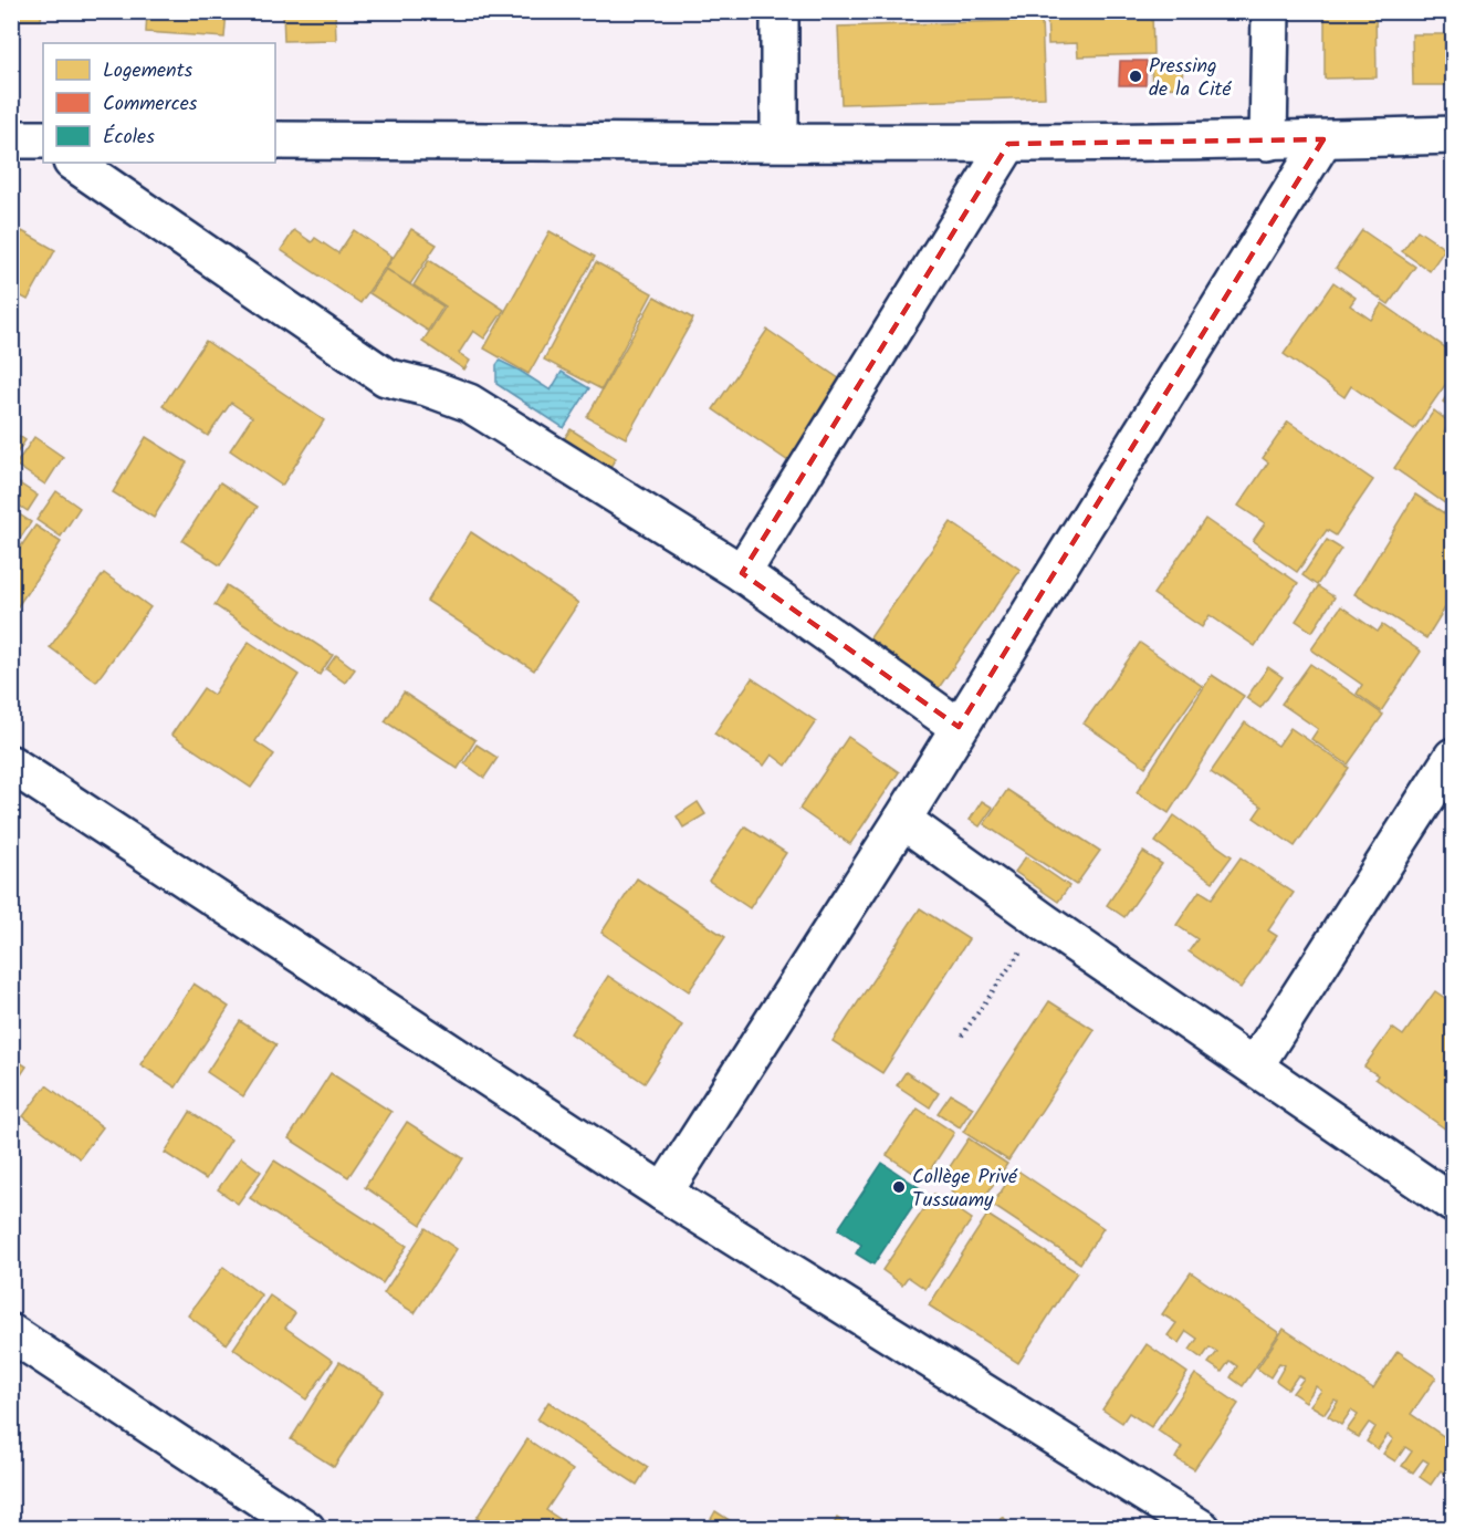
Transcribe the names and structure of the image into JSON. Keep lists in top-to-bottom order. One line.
{"places":["Pressing de la Cité","Collège Privé Tussuamy"],"legend":["Logements","Commerces","Écoles"]}
